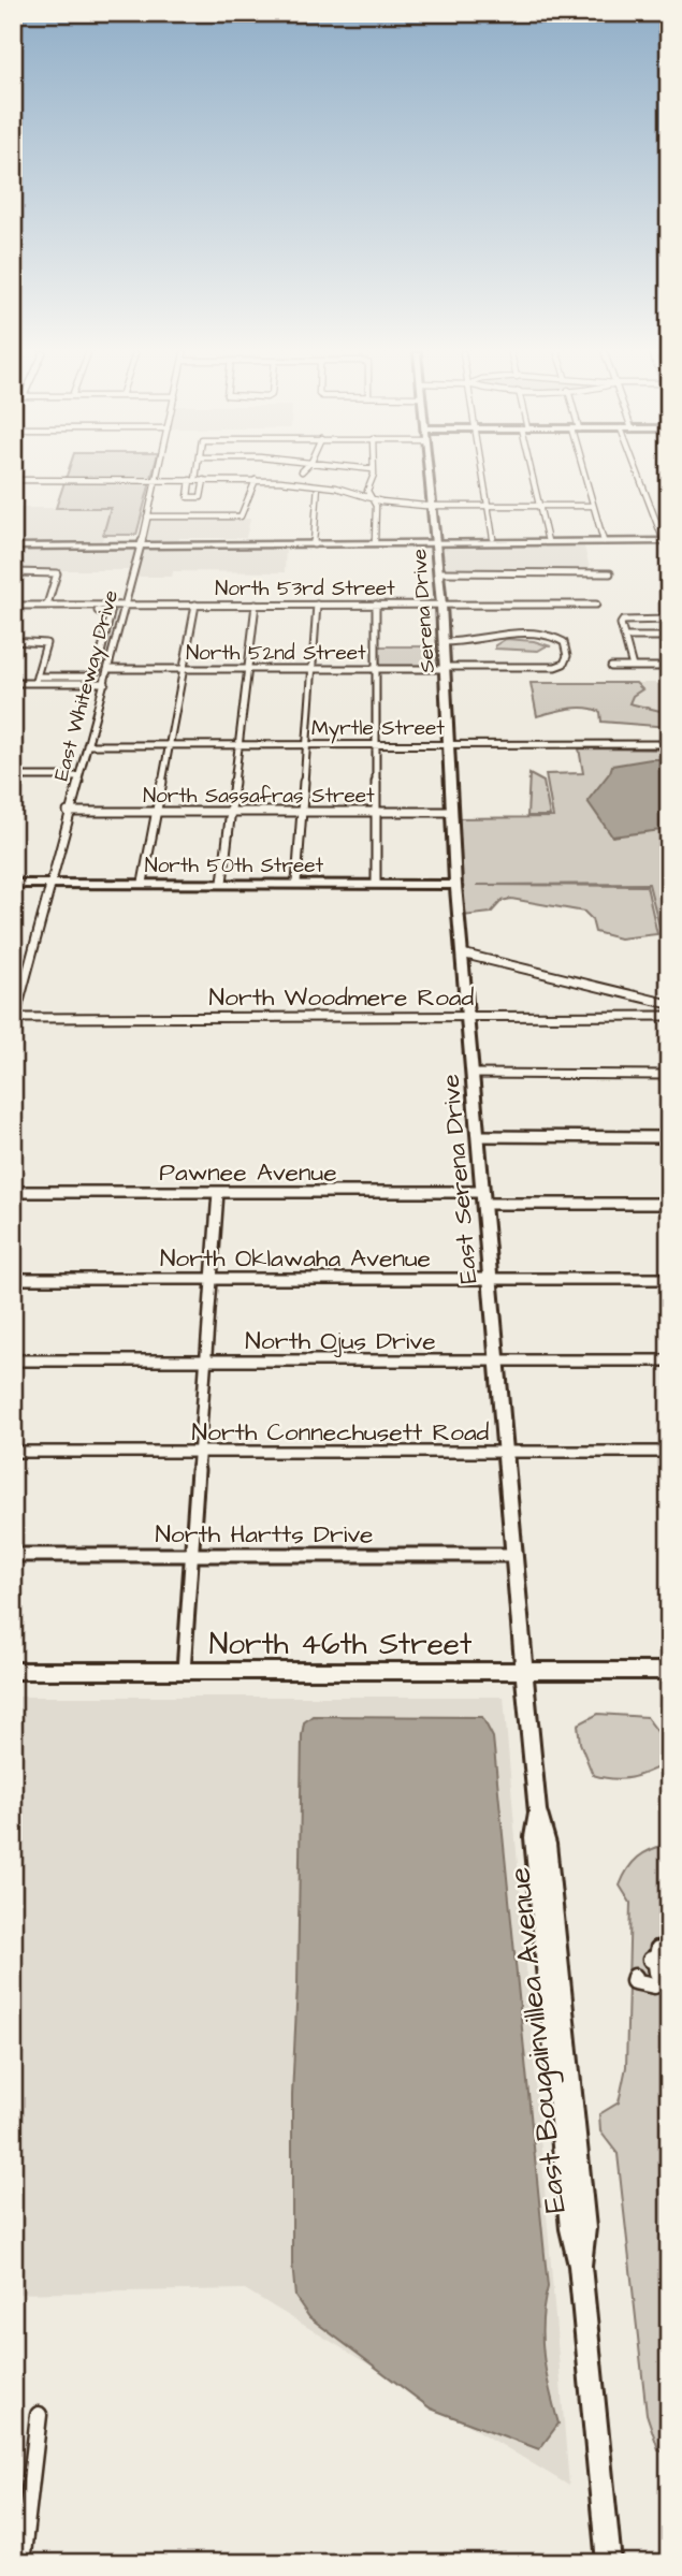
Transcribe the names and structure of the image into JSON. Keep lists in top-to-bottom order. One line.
{"streets":{"street":["North 53rd Street","Serena Drive","North 52nd Street","East Whiteway Drive","Myrtle Street","North Sassafras Street","North 50th Street","North Woodmere Road","Pawnee Avenue","East Serena Drive","North Oklawaha Avenue","North Ojus Drive","North Connechusett Road","North Hartts Drive","North 46th Street","East Bougainvillea Avenue"]},"crossings":[["North 53rd Street","Serena Drive"],["North 53rd Street","East Whiteway Drive"],["Serena Drive","North 52nd Street"],["Serena Drive","East Serena Drive"],["North 52nd Street","East Whiteway Drive"],["East Whiteway Drive","Myrtle Street"],["East Whiteway Drive","North Sassafras Street"],["East Whiteway Drive","North 50th Street"],["East Whiteway Drive","North Woodmere Road"],["Myrtle Street","East Serena Drive"],["North Sassafras Street","East Serena Drive"],["North 50th Street","East Serena Drive"],["North Woodmere Road","East Serena Drive"],["Pawnee Avenue","East Serena Drive"],["East Serena Drive","North Oklawaha Avenue"],["East Serena Drive","North Ojus Drive"],["East Serena Drive","North Connechusett Road"],["East Serena Drive","North Hartts Drive"],["East Serena Drive","North 46th Street"],["East Serena Drive","East Bougainvillea Avenue"],["North 46th Street","East Bougainvillea Avenue"]]}
